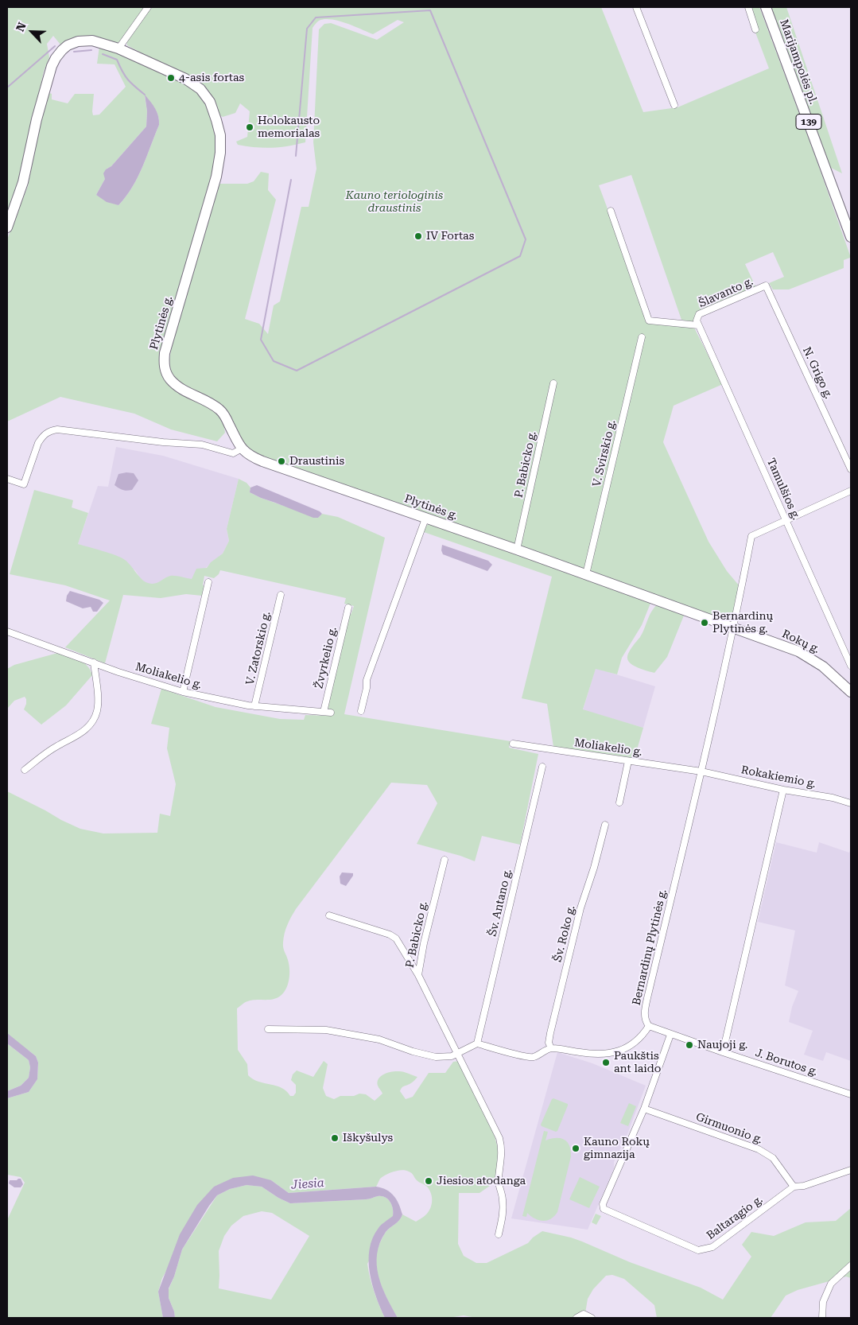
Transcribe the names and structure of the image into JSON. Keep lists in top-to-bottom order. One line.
{"streets":{"main road":["Marijampolės pl.","139","Plytinės g.","Rokų g."],"street":["Šlavanto g.","N. Grigo g.","V. Svirskio g.","P. Babicko g.","Tamulšios g.","V. Zatorskio g.","Žvyrkelio g.","Moliakelio g.","Rokakiemio g.","Šv. Antano g.","Šv. Roko g.","Bernardinų Plytinės g.","J. Borutos g.","Girmuonio g.","Baltaragio g."]},"crossings":[["Šlavanto g.","N. Grigo g."],["Šlavanto g.","Tamulšios g."],["Plytinės g.","V. Svirskio g."],["Plytinės g.","P. Babicko g."],["Plytinės g.","Rokų g."],["Plytinės g.","Bernardinų Plytinės g."],["Tamulšios g.","Bernardinų Plytinės g."],["Rokų g.","Bernardinų Plytinės g."],["V. Zatorskio g.","Moliakelio g."],["Žvyrkelio g.","Moliakelio g."],["Moliakelio g.","Rokakiemio g."],["Moliakelio g.","Bernardinų Plytinės g."],["Rokakiemio g.","Bernardinų Plytinės g."],["Bernardinų Plytinės g.","J. Borutos g."],["Girmuonio g.","Baltaragio g."]],"water":["Jiesia"],"parks":["Kauno teriologinis draustinis"],"places":["4-asis fortas","Holokausto memorialas","IV Fortas","Draustinis","Bernardinų Plytinės g.","Naujoji g.","Paukštis ant laido","Iškyšulys","Kauno Rokų gimnazija","Jiesios atodanga"],"north":"top left"}
